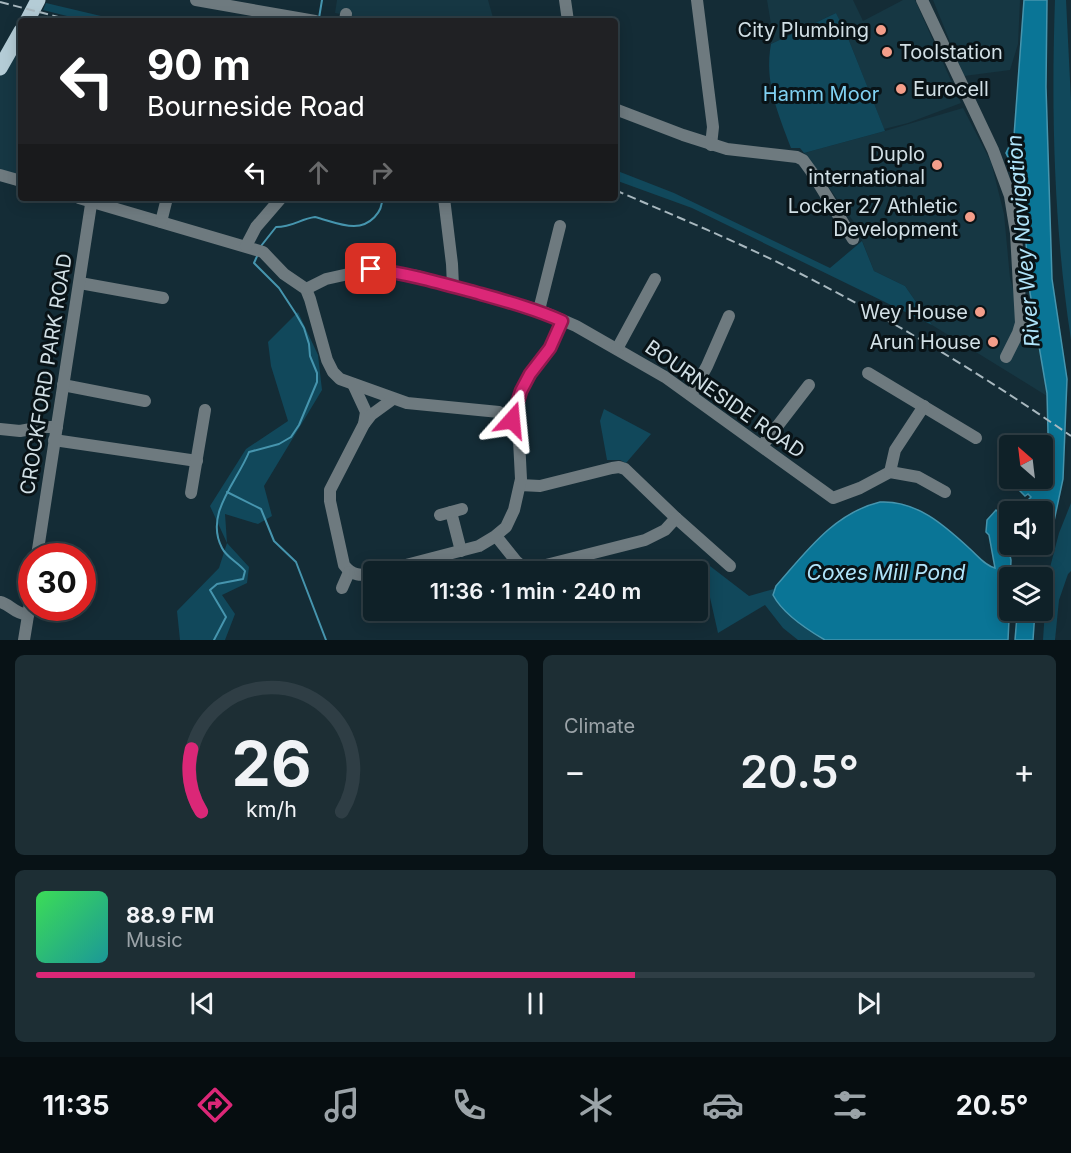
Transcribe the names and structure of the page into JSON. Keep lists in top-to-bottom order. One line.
{"streets":{"street":["CROCKFORD PARK ROAD","BOURNESIDE ROAD"]},"water":["River Wey Navigation","Coxes Mill Pond"],"parks":["Hamm Moor"],"places":["City Plumbing","Toolstation","Eurocell","Duplo international","Locker 27 Athletic Development","Wey House","Arun House"],"north":"top left","page":{"turn":["90 m","Bourneside Road"],"limit":"30","trip":"11:36 · 1 min · 240 m","tile":"Climate","heat":["−","20.5°","+"],"song":["88.9 FM","Music"],"tabs":["11:35","20.5°"],"gauge":["26","km/h"]}}
